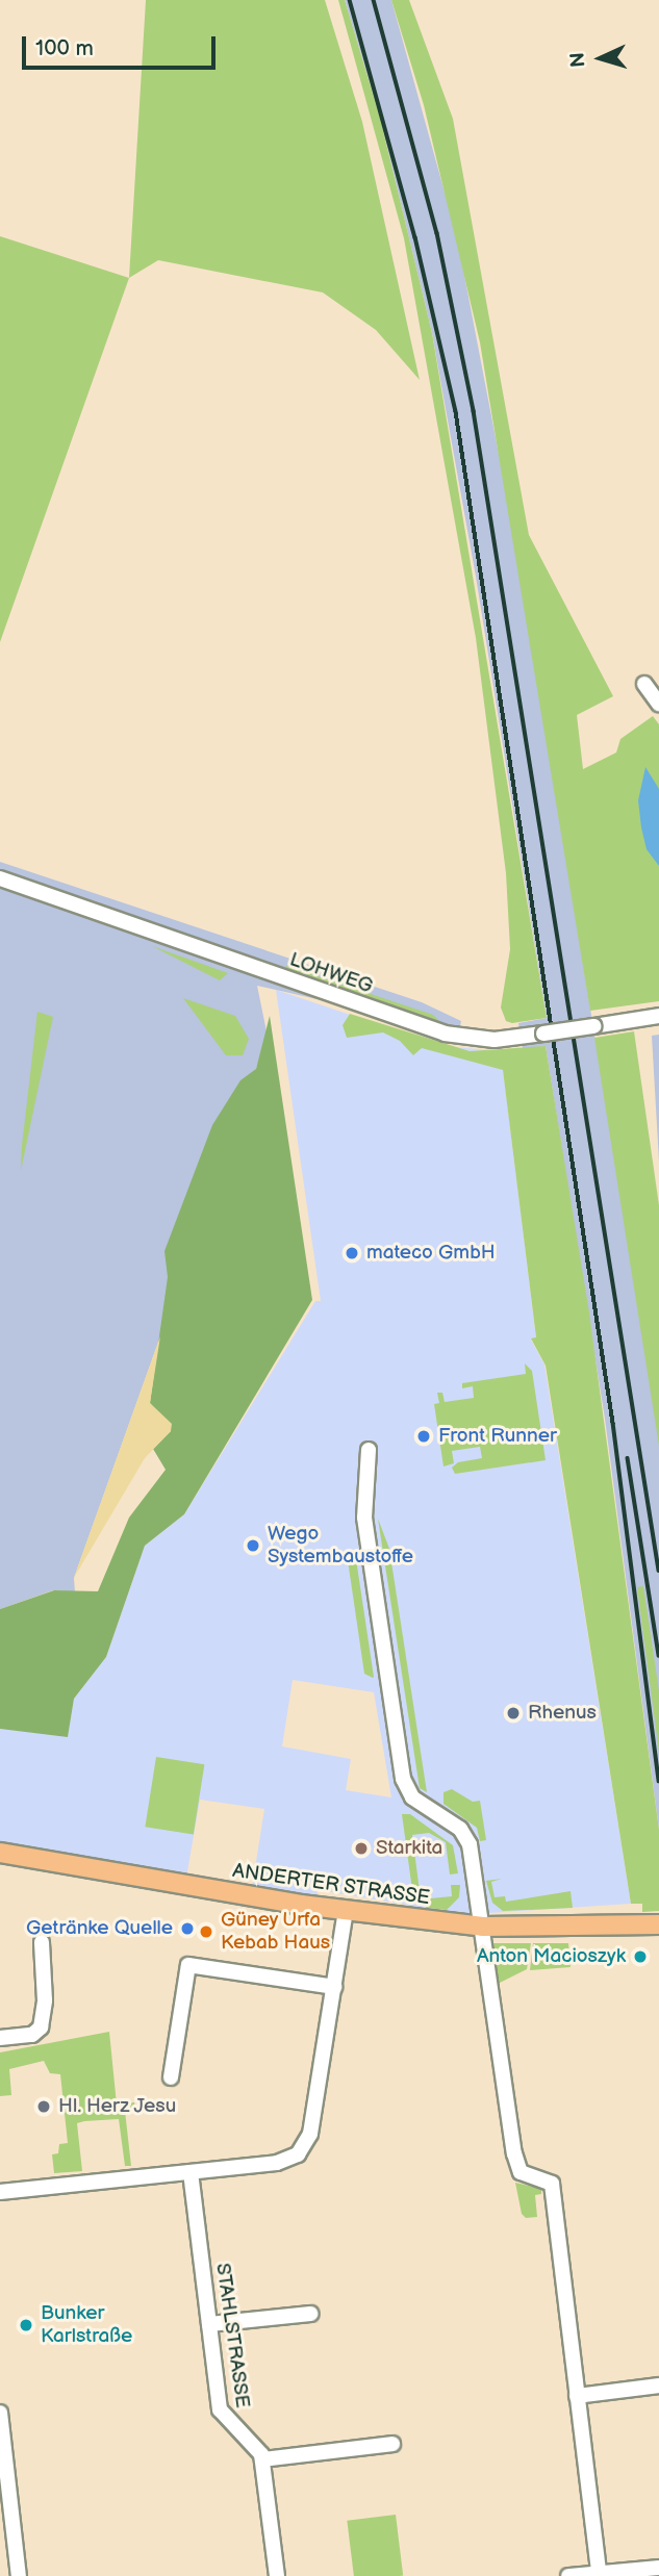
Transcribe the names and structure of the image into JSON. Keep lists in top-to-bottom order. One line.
{"streets":{"main road":["ANDERTER STRASSE"],"street":["LOHWEG","STAHLSTRASSE"]},"places":["mateco GmbH","Front Runner","Wego Systembaustoffe","Rhenus","Starkita","Getränke Quelle","Güney Urfa Kebab Haus","Anton Macioszyk","Hl. Herz Jesu","Bunker Karlstraße"],"scale_bar":"100 m","north":"left"}
